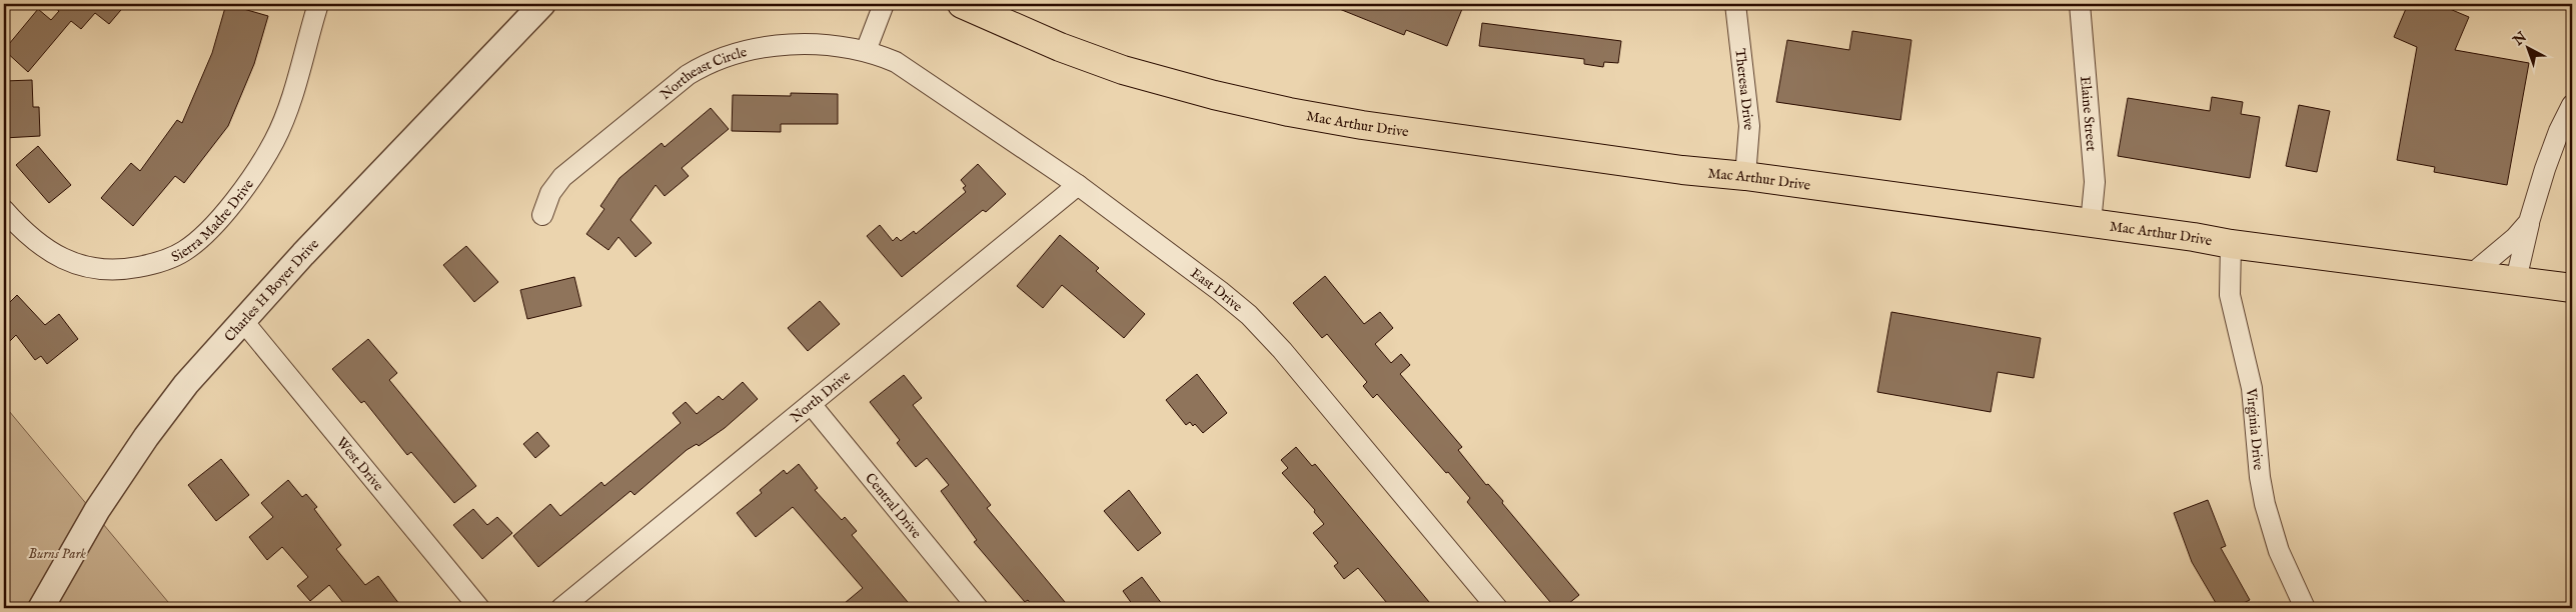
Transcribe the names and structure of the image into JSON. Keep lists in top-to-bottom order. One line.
{"streets":{"main road":["Mac Arthur Drive"],"street":["Northeast Circle","Theresa Drive","Elaine Street","Sierra Madre Drive","East Drive","Charles H Boyer Drive","North Drive","Virginia Drive","West Drive","Central Drive"]},"crossings":[["Northeast Circle","East Drive"],["Theresa Drive","Mac Arthur Drive"],["Elaine Street","Mac Arthur Drive"],["Mac Arthur Drive","Virginia Drive"],["East Drive","North Drive"],["Charles H Boyer Drive","West Drive"],["North Drive","Central Drive"]],"parks":["Burns Park"],"north":"top left"}
